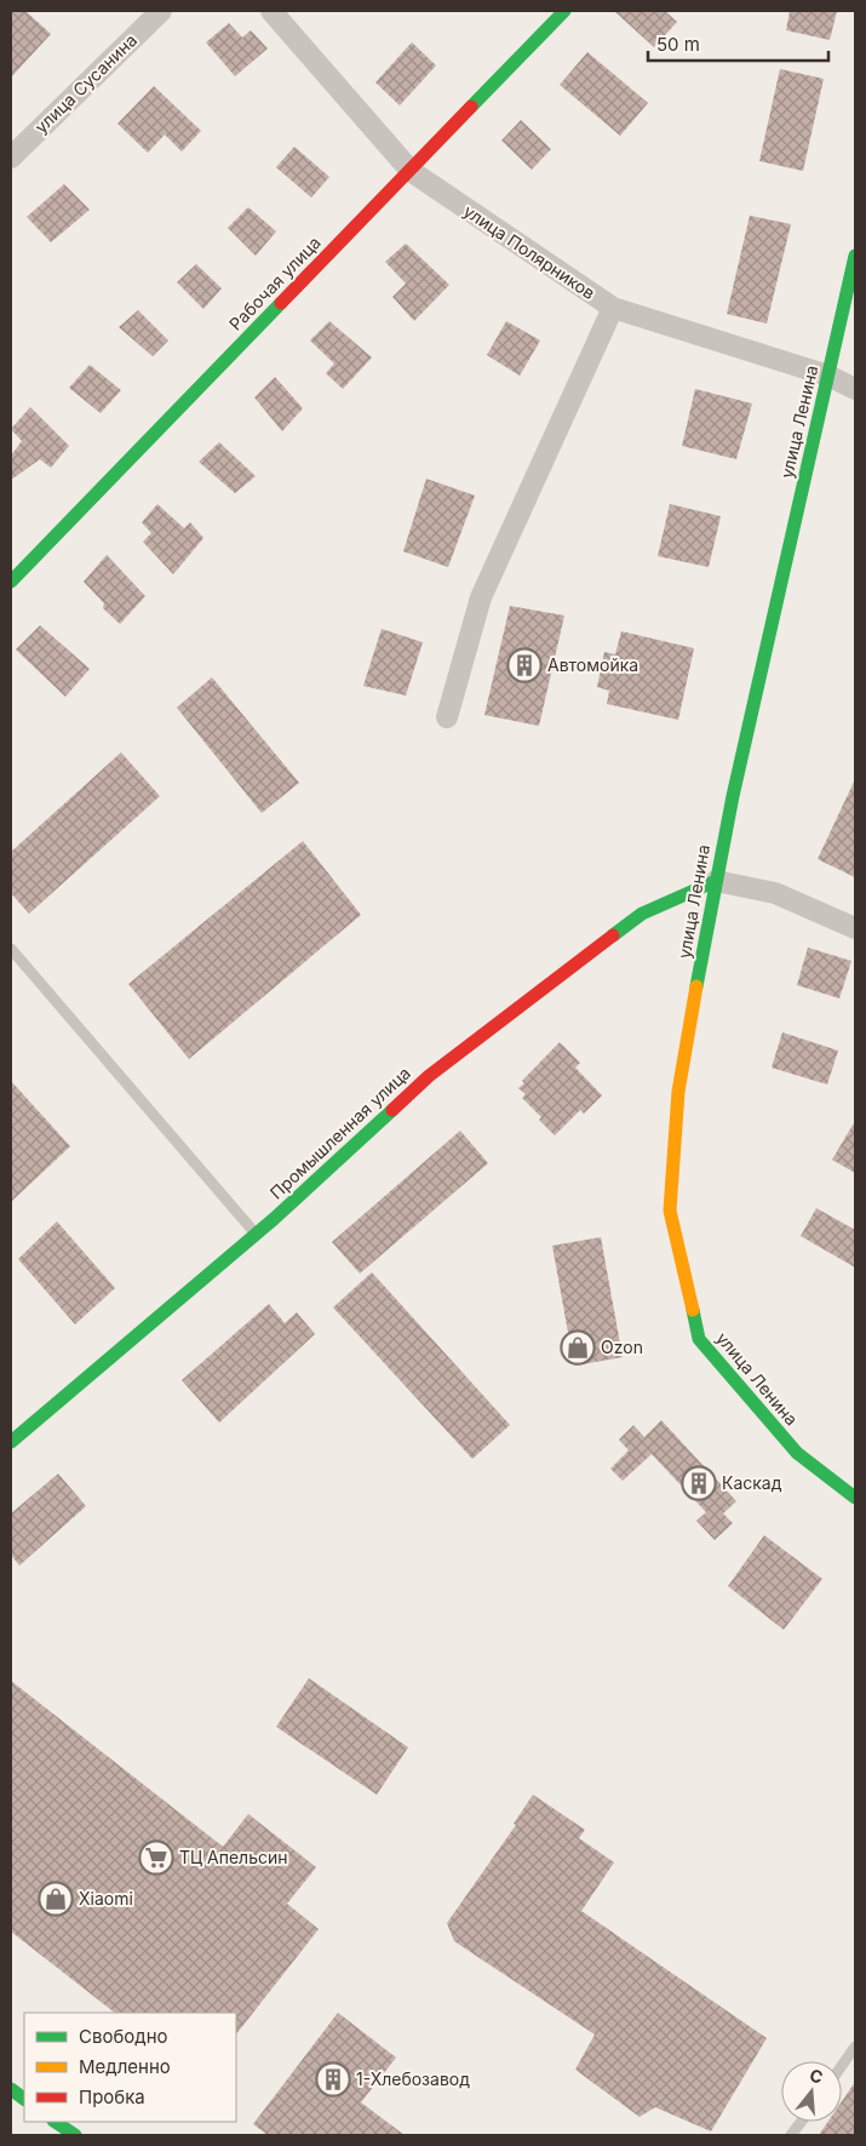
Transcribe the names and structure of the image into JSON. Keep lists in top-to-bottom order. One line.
{"streets":{"street":["улица Сусанина","улица Полярников","Рабочая улица","улица Ленина","Промышленная улица"]},"crossings":[["улица Полярников","Рабочая улица"],["улица Полярников","улица Ленина"],["улица Ленина","Промышленная улица"]],"places":{"building":["Автомойка","Каскад","1-Хлебозавод"],"shop":["Ozon","Xiaomi"],"supermarket":["ТЦ Апельсин"]},"legend":["Свободно","Медленно","Пробка"],"scale_bar":"50 m","north":"top"}
